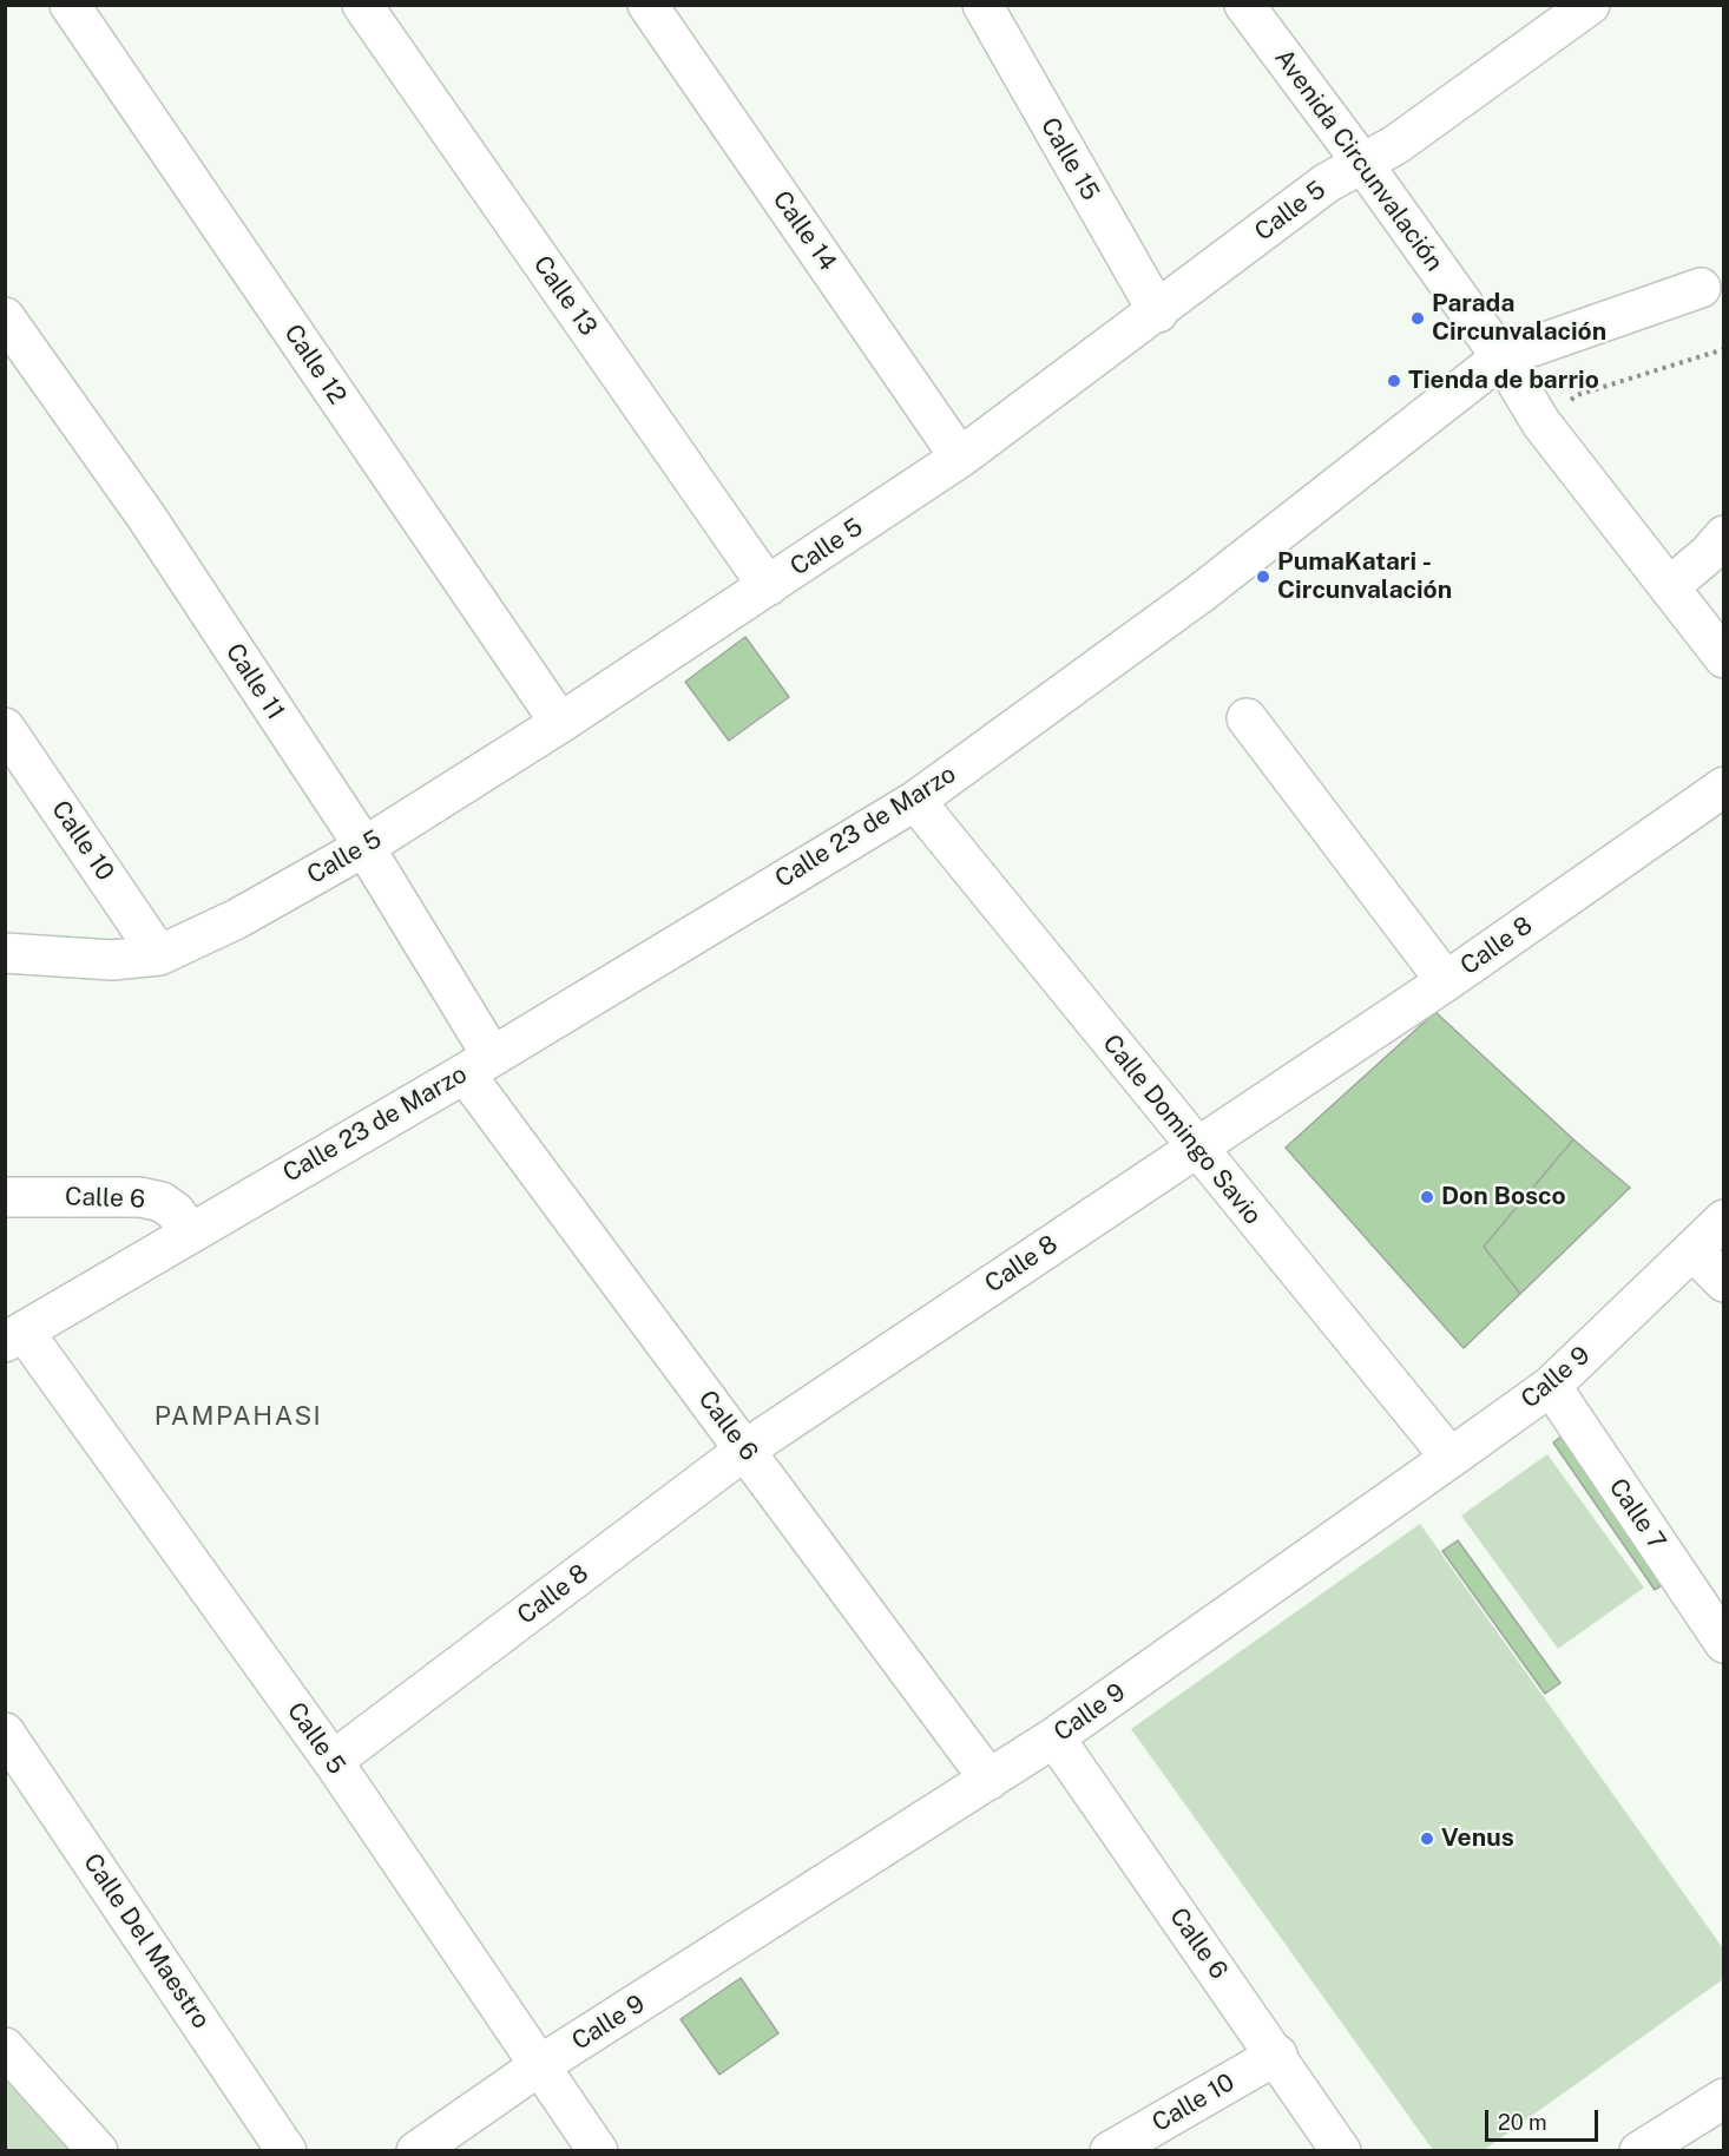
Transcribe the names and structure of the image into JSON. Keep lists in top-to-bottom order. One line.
{"streets":{"street":["Calle 15","Avenida Circunvalación","Calle 5","Calle 14","Calle 13","Calle 12","Calle 11","Calle 23 de Marzo","Calle 10","Calle 8","Calle Domingo Savio","Calle 6","Calle 9","Calle 7","Calle Del Maestro"]},"crossings":[["Calle 15","Calle 5"],["Avenida Circunvalación","Calle 5"],["Avenida Circunvalación","Calle 23 de Marzo"],["Calle 5","Calle 14"],["Calle 5","Calle 13"],["Calle 5","Calle 12"],["Calle 5","Calle 11"],["Calle 5","Calle 23 de Marzo"],["Calle 5","Calle 10"],["Calle 5","Calle 8"],["Calle 5","Calle 9"],["Calle 11","Calle 23 de Marzo"],["Calle 11","Calle 6"],["Calle 23 de Marzo","Calle Domingo Savio"],["Calle 23 de Marzo","Calle 6"],["Calle 10","Calle 6"],["Calle 8","Calle Domingo Savio"],["Calle 8","Calle 6"],["Calle Domingo Savio","Calle 9"],["Calle 6","Calle 9"],["Calle 9","Calle 7"]],"districts":["PAMPAHASI"],"places":["Parada Circunvalación","Tienda de barrio","PumaKatari - Circunvalación","Don Bosco","Venus"],"scale_bar":"20 m"}
